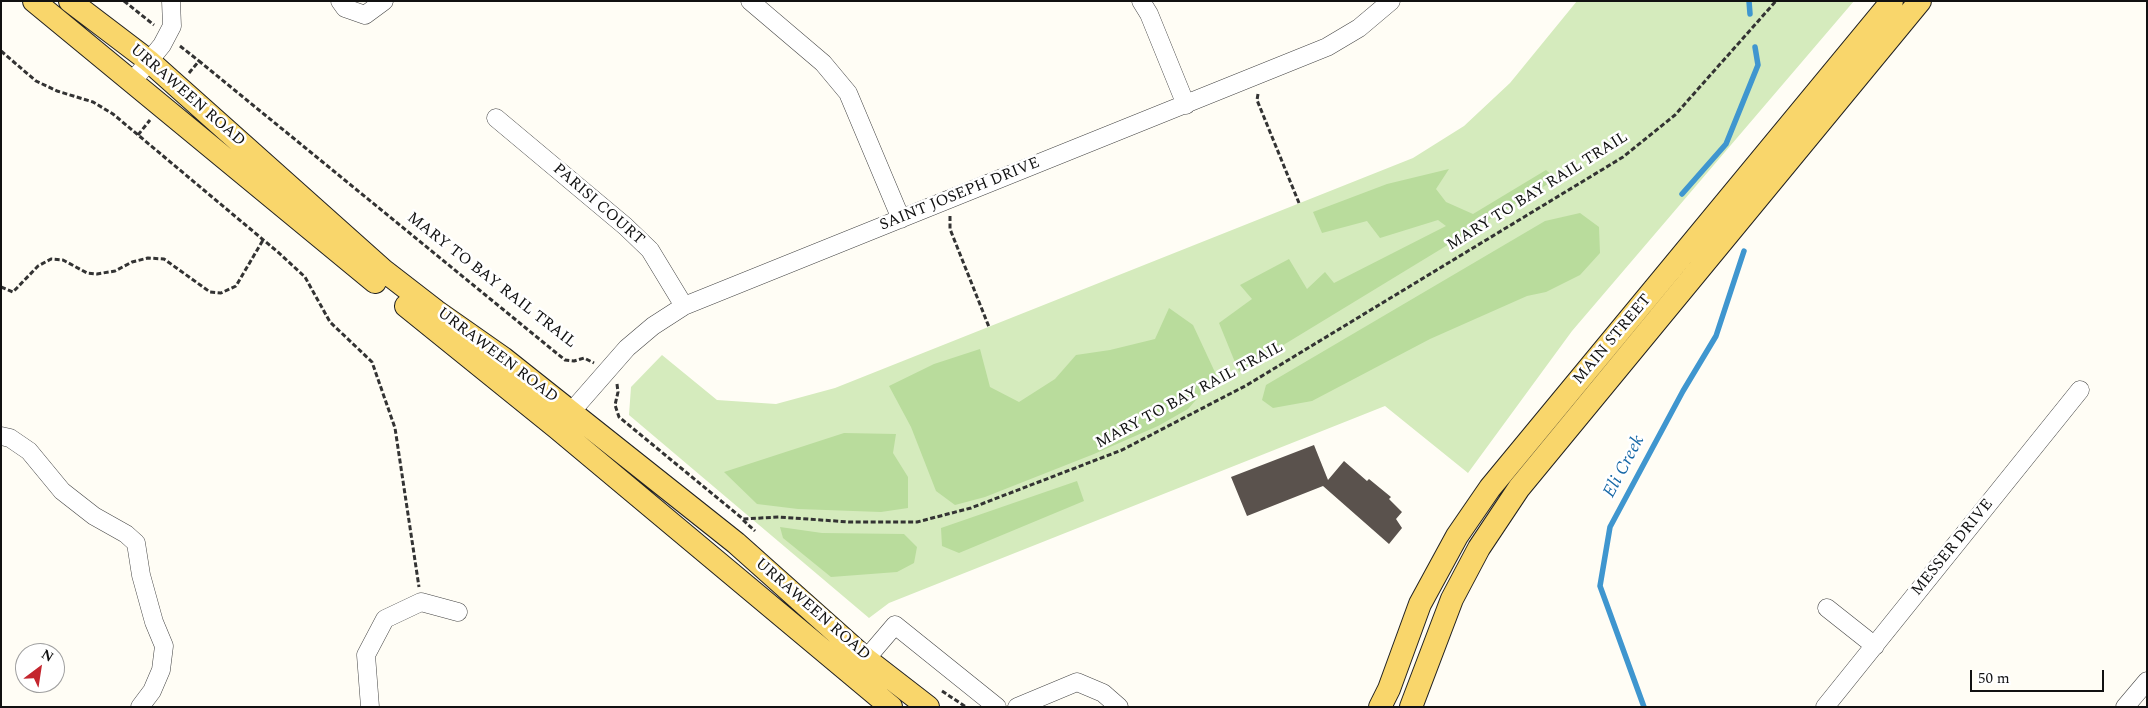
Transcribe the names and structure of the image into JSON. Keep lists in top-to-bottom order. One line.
{"streets":{"main road":["URRAWEEN ROAD","MAIN STREET"],"street":["SAINT JOSEPH DRIVE","PARISI COURT","MESSER DRIVE"],"path":["MARY TO BAY RAIL TRAIL"]},"crossings":[["URRAWEEN ROAD","MARY TO BAY RAIL TRAIL"],["URRAWEEN ROAD","SAINT JOSEPH DRIVE"],["MARY TO BAY RAIL TRAIL","SAINT JOSEPH DRIVE"],["SAINT JOSEPH DRIVE","PARISI COURT"]],"water":["Eli Creek"],"scale_bar":"50 m","north":"top right"}
